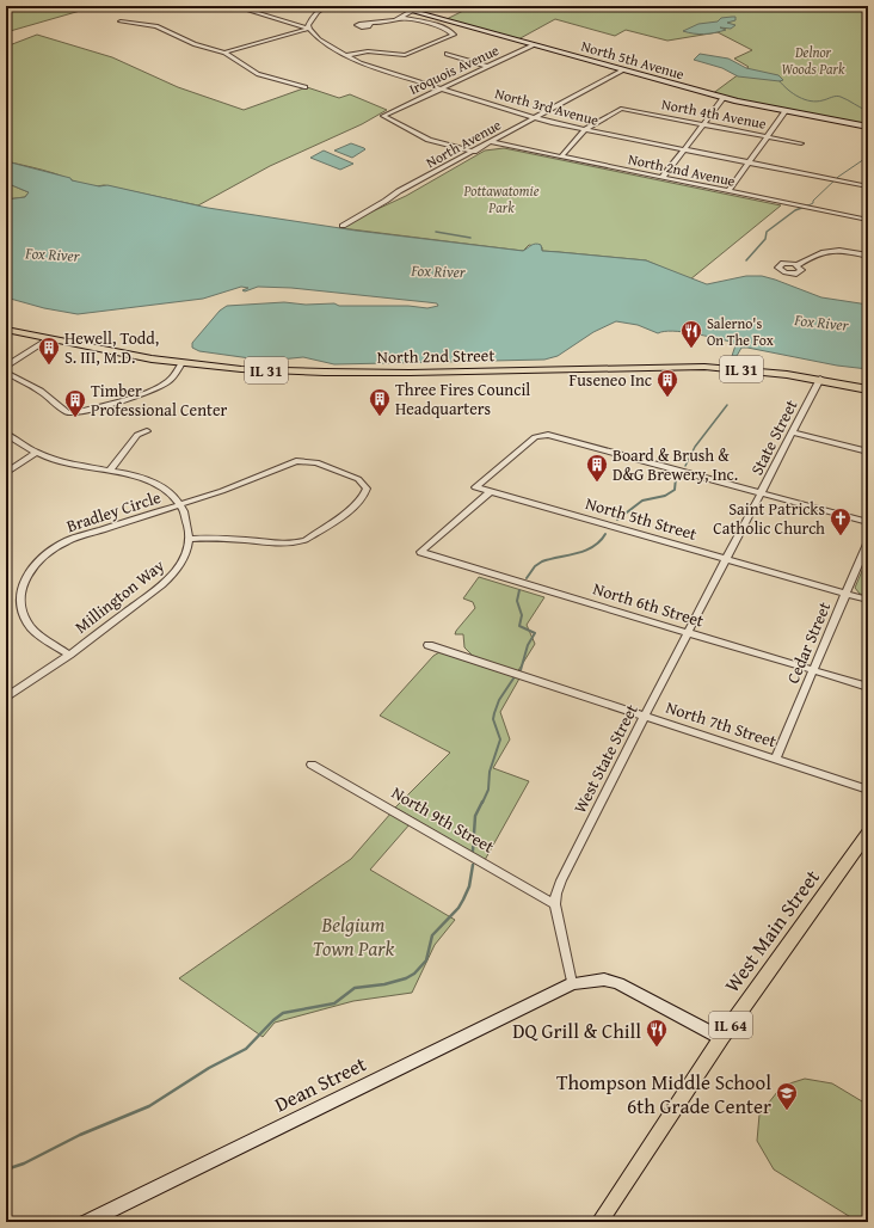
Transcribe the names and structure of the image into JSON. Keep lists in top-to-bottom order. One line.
{"streets":{"main road":["North 5th Avenue","North 2nd Street","IL 31","West Main Street","IL 64","Dean Street"],"street":["Iroquois Avenue","North 3rd Avenue","North 4th Avenue","North Avenue","North 2nd Avenue","State Street","Bradley Circle","North 5th Street","Millington Way","North 6th Street","Cedar Street","North 7th Street","West State Street","North 9th Street"]},"crossings":[["North 5th Avenue","Iroquois Avenue"],["North 5th Avenue","North Avenue"],["Iroquois Avenue","North 3rd Avenue"],["Iroquois Avenue","North Avenue"],["North 3rd Avenue","North 4th Avenue"],["North 3rd Avenue","North Avenue"],["North Avenue","North 2nd Avenue"],["North 2nd Street","State Street"],["State Street","North 5th Street"],["State Street","West State Street"],["Bradley Circle","Millington Way"],["North 5th Street","North 6th Street"],["North 5th Street","Cedar Street"],["North 5th Street","West State Street"],["North 6th Street","Cedar Street"],["North 6th Street","West State Street"],["Cedar Street","North 7th Street"],["North 7th Street","West State Street"],["West State Street","North 9th Street"],["West State Street","Dean Street"]],"water":["Fox River"],"parks":["Delnor Woods Park","Pottawatomie Park","Belgium Town Park"],"places":{"restaurant":["Salerno's On The Fox","DQ Grill & Chill"],"building":["Hewell, Todd, S. III, M.D.","Fuseneo Inc","Three Fires Council Headquarters","Timber Professional Center","Board & Brush & D&G Brewery, Inc."],"church":["Saint Patricks Catholic Church"],"school or university":["Thompson Middle School 6th Grade Center"]}}
